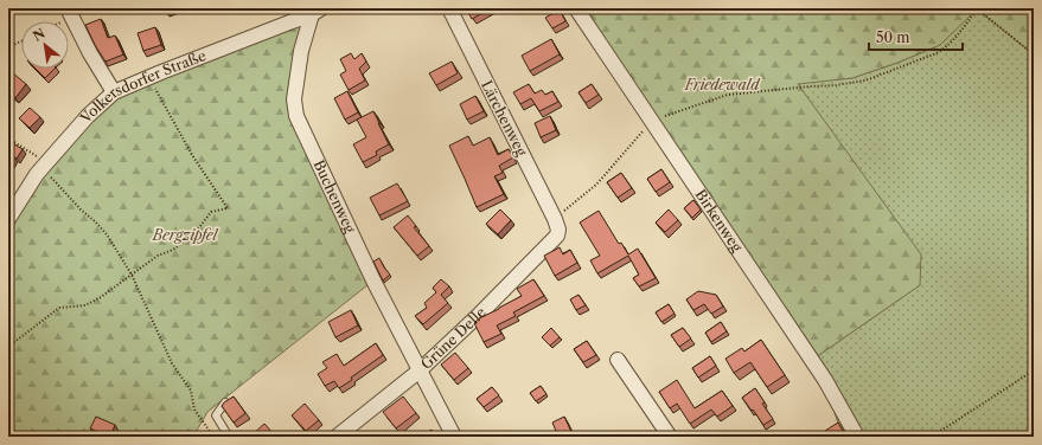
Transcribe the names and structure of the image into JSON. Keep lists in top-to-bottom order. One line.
{"streets":{"street":["Volkersdorfer Straße","Lärchenweg","Buchenweg","Birkenweg","Grüne Delle"]},"crossings":[["Volkersdorfer Straße","Buchenweg"],["Lärchenweg","Grüne Delle"],["Buchenweg","Grüne Delle"]],"parks":["Friedewald","Bergzipfel"],"scale_bar":"50 m","north":"top left"}
